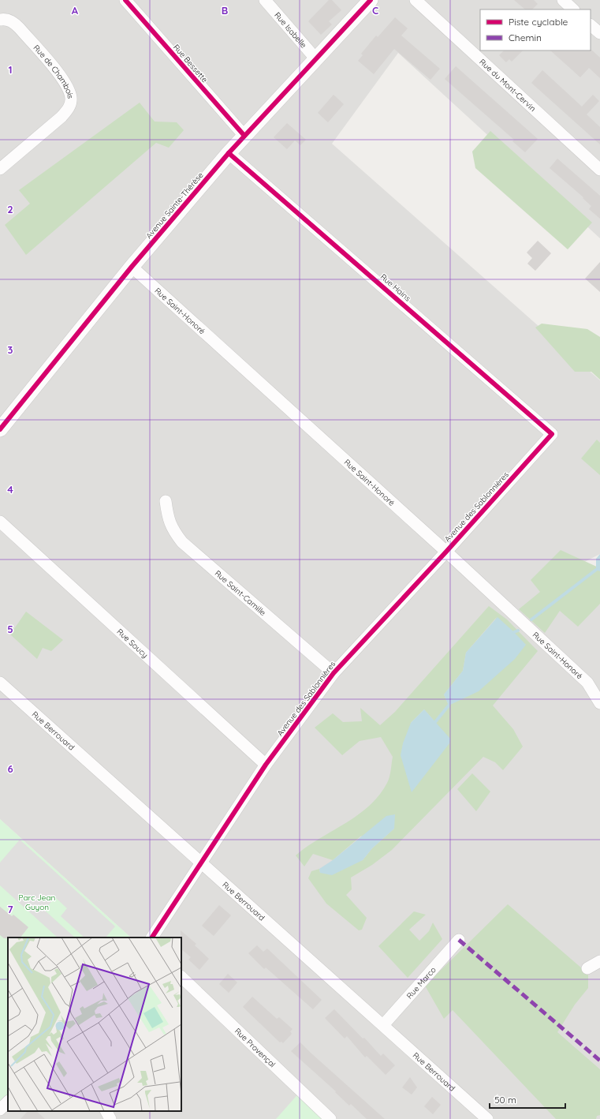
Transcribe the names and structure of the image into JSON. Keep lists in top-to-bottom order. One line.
{"streets":{"street":["Rue Isabelle","Rue Bessette","Rue de Chambois","Rue du Mont-Cervin","Avenue Sainte-Thérèse","Rue Hains","Rue Saint-Honoré","Avenue des Sablonnières","Rue Saint-Camille","Rue Soucy","Rue Berrouard","Rue Marco","Rue Provençal"]},"crossings":[["Rue Isabelle","Avenue Sainte-Thérèse"],["Rue Bessette","Avenue Sainte-Thérèse"],["Avenue Sainte-Thérèse","Rue Hains"],["Avenue Sainte-Thérèse","Rue Saint-Honoré"],["Rue Hains","Avenue des Sablonnières"],["Rue Saint-Honoré","Avenue des Sablonnières"],["Avenue des Sablonnières","Rue Saint-Camille"],["Avenue des Sablonnières","Rue Soucy"],["Avenue des Sablonnières","Rue Berrouard"],["Rue Berrouard","Rue Marco"]],"parks":["Parc Jean Guyon"],"legend":["Piste cyclable","Chemin"],"scale_bar":"50 m","grid":{"columns":["A","B","C"],"rows":["1","2","3","4","5","6","7"]}}
